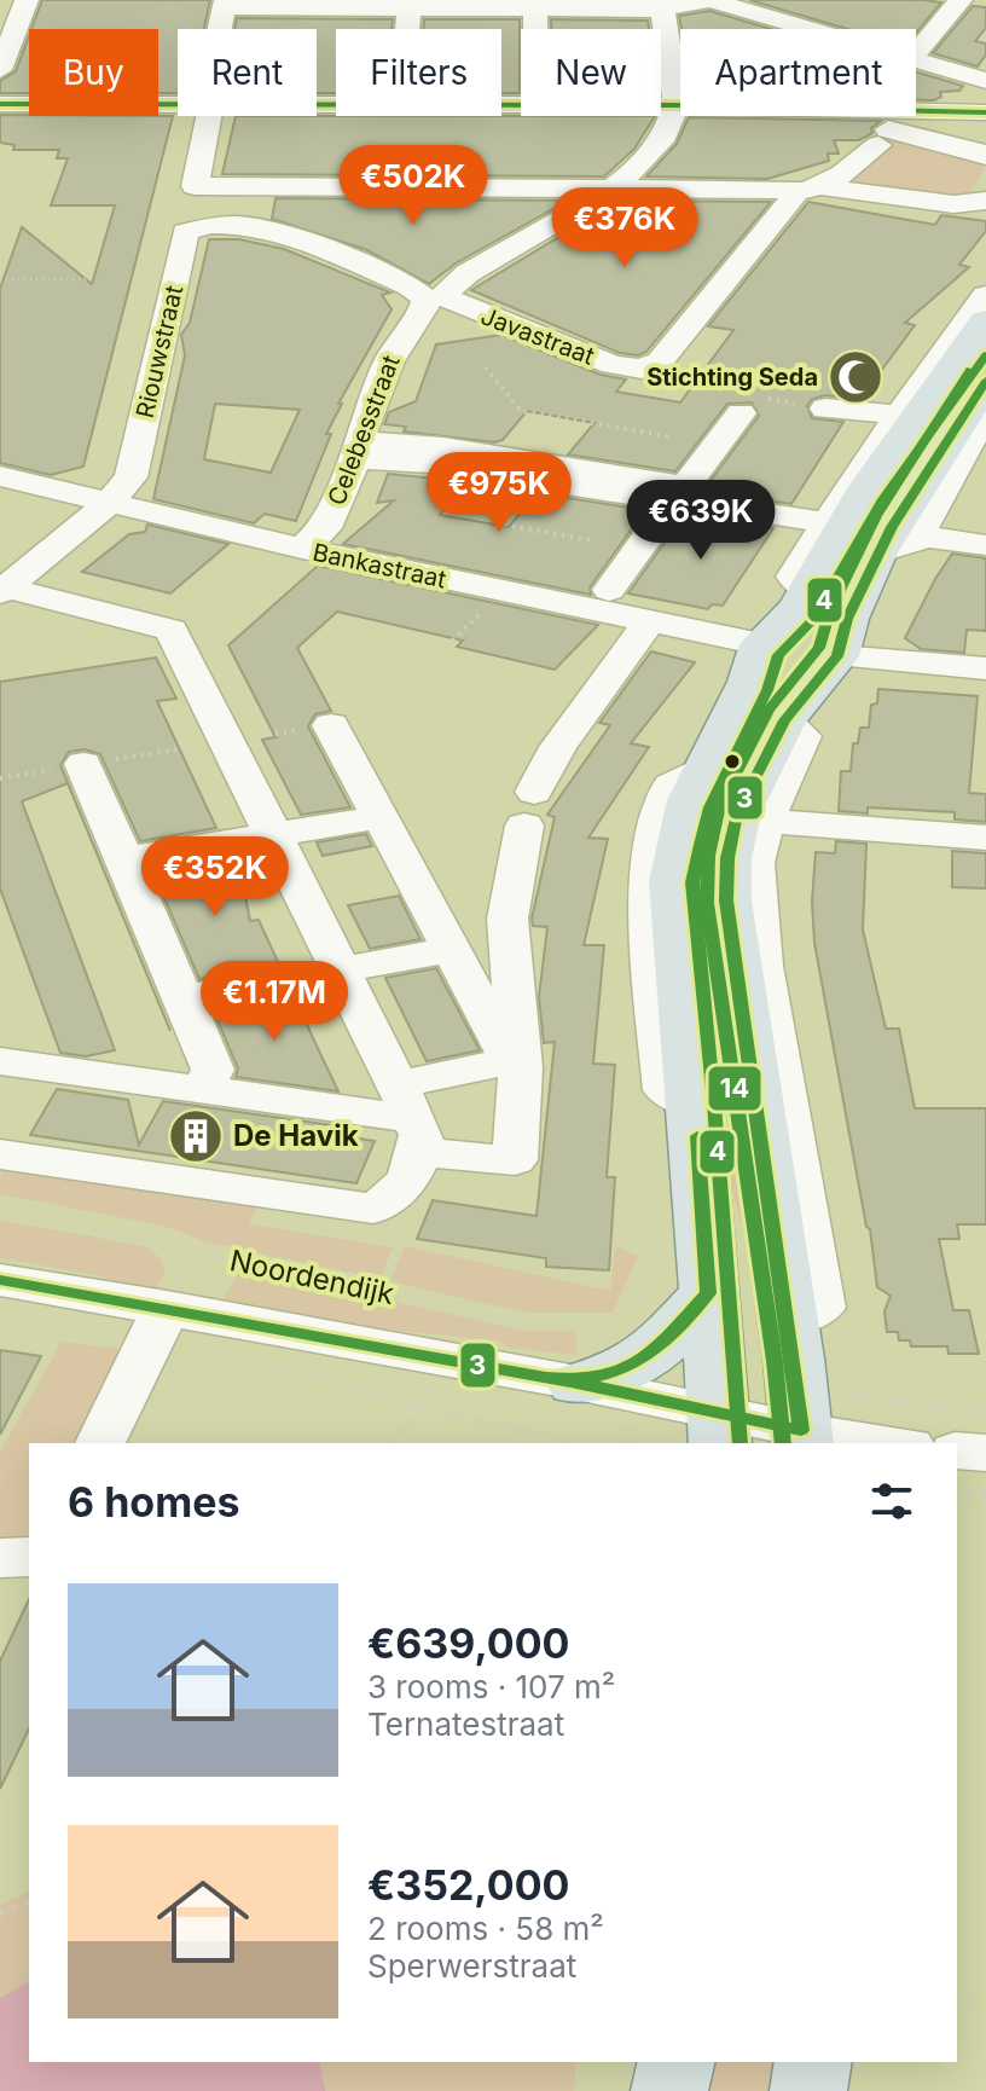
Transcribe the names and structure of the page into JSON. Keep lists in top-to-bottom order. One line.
{"streets":{"street":["Javastraat","Riouwstraat","Celebesstraat","Bankastraat","Noordendijk"]},"crossings":[["Javastraat","Riouwstraat"],["Javastraat","Celebesstraat"],["Riouwstraat","Bankastraat"],["Celebesstraat","Bankastraat"]],"places":{"mosque":["Stichting Seda"],"building":["De Havik"]},"lines":["transit line 4","transit line 14","transit line 3"],"page":{"chip":["Buy","Rent","Filters","New","Apartment"],"price":["€502K","€376K","€975K","€639K","€352K","€1.17M"],"heading":"6 homes","list":[{"name":"€639,000","note":"3 rooms · 107 m² · Ternatestraat"},{"name":"€352,000","note":"2 rooms · 58 m² · Sperwerstraat"}]}}
